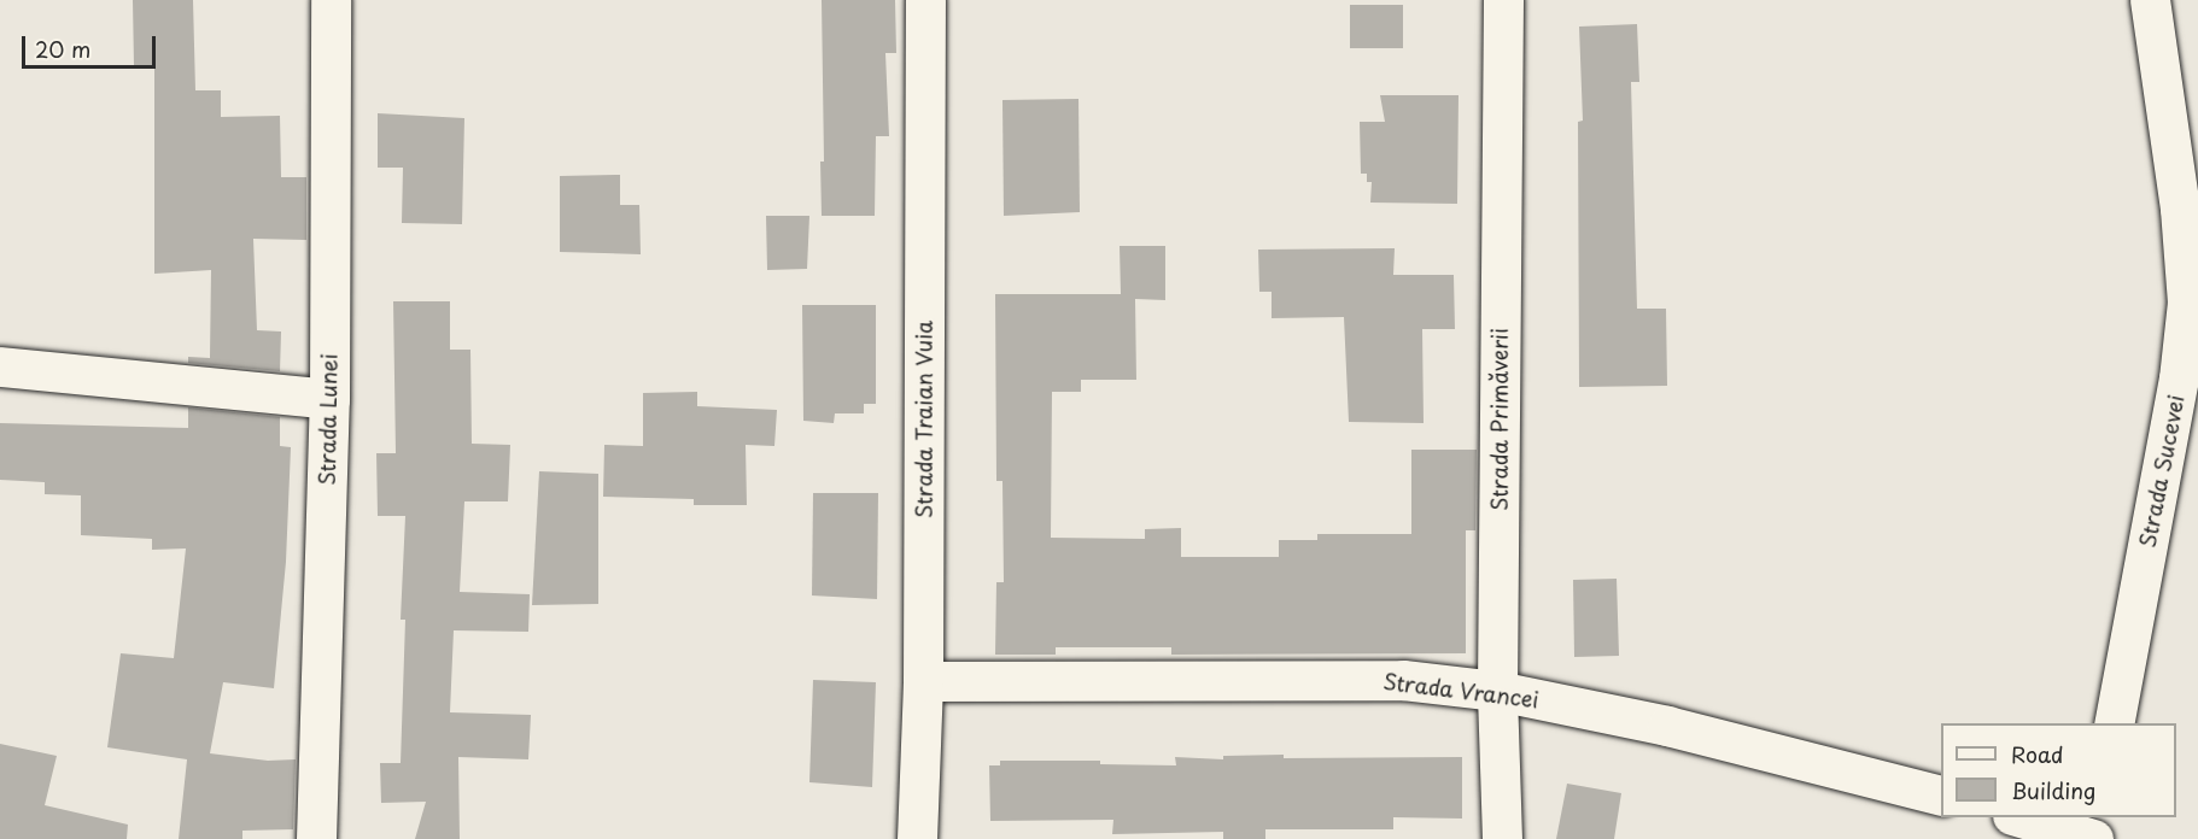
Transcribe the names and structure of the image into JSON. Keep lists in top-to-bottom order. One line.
{"streets":{"street":["Strada Lunei","Strada Traian Vuia","Strada Primăverii","Strada Sucevei","Strada Vrancei"]},"crossings":[["Strada Traian Vuia","Strada Vrancei"],["Strada Primăverii","Strada Vrancei"]],"legend":["Road","Building"],"scale_bar":"20 m"}
